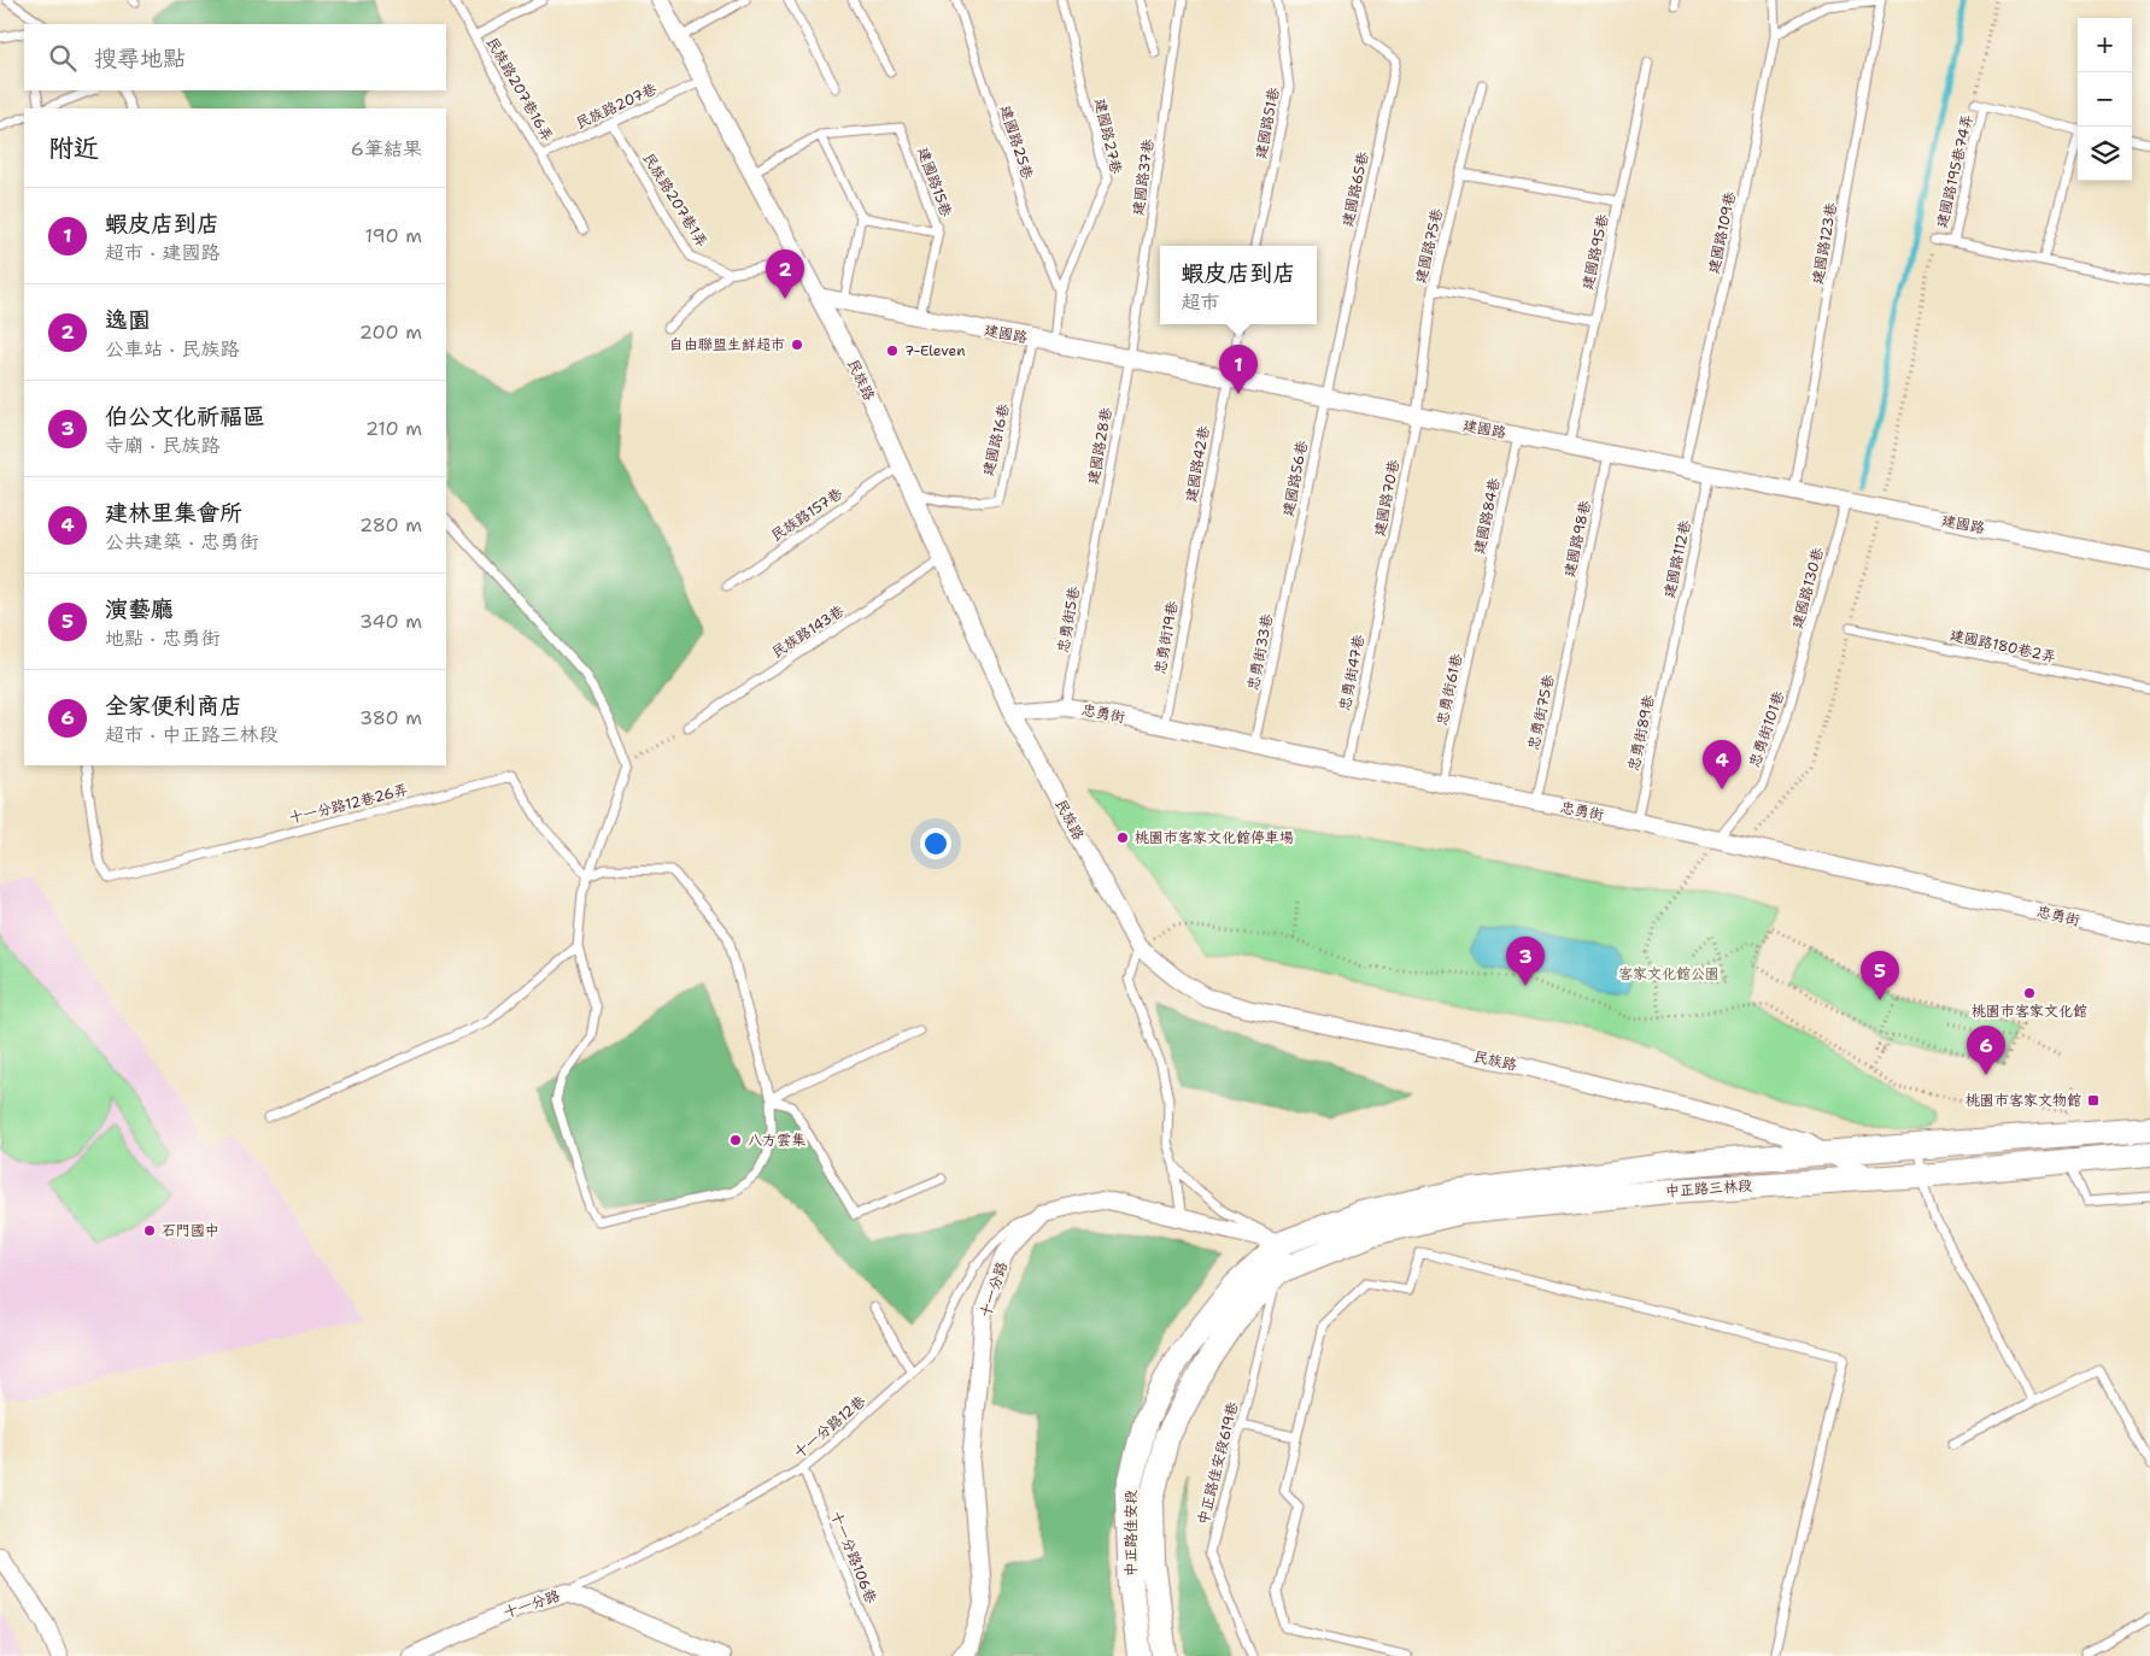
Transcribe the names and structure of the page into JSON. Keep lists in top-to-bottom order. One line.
{"streets":{"main road":["中正路三林段","中正路佳安段"],"street":["建國路","民族路","忠勇街","十一分路"],"lane":["民族路207巷16弄","民族路207巷","建國路51巷","建國路27巷","建國路25巷","建國路195巷74弄","建國路37巷","建國路15巷","建國路65巷","民族路207巷1弄","建國路109巷","建國路123巷","建國路75巷","建國路95巷","建國路16巷","建國路28巷","建國路42巷","建國路56巷","建國路70巷","民族路157巷","建國路84巷","建國路98巷","建國路112巷","建國路130巷","忠勇街5巷","民族路143巷","忠勇街19巷","建國路180巷2弄","忠勇街33巷","忠勇街47巷","忠勇街61巷","忠勇街75巷","忠勇街101巷","忠勇街89巷","十一分路12巷26弄","十一分路12巷","中正路佳安段619巷","十一分路106巷"]},"crossings":[["民族路207巷16弄","民族路207巷"],["民族路207巷","民族路207巷1弄"],["民族路207巷","民族路"],["建國路27巷","建國路25巷"],["建國路27巷","建國路"],["建國路37巷","建國路"],["建國路37巷","建國路28巷"],["建國路15巷","建國路"],["建國路65巷","建國路"],["建國路65巷","建國路56巷"],["建國路109巷","建國路"],["建國路123巷","建國路"],["建國路75巷","建國路"],["建國路75巷","建國路70巷"],["建國路95巷","建國路"],["建國路","民族路"],["建國路","建國路16巷"],["建國路","建國路28巷"],["建國路","建國路42巷"],["建國路","建國路56巷"],["建國路","建國路70巷"],["建國路","建國路84巷"],["建國路","建國路98巷"],["建國路","建國路112巷"],["建國路","建國路130巷"],["民族路","建國路16巷"],["民族路","民族路157巷"],["民族路","民族路143巷"],["民族路","忠勇街"],["民族路","中正路三林段"],["建國路28巷","忠勇街5巷"],["建國路42巷","忠勇街19巷"],["建國路56巷","忠勇街33巷"],["建國路70巷","忠勇街47巷"],["建國路84巷","忠勇街61巷"],["建國路98巷","忠勇街75巷"],["建國路112巷","忠勇街89巷"],["建國路130巷","忠勇街101巷"],["忠勇街5巷","忠勇街"],["忠勇街19巷","忠勇街"],["忠勇街33巷","忠勇街"],["忠勇街47巷","忠勇街"],["忠勇街61巷","忠勇街"],["忠勇街75巷","忠勇街"],["忠勇街","忠勇街101巷"],["忠勇街","忠勇街89巷"],["中正路三林段","中正路佳安段619巷"],["中正路三林段","中正路佳安段"],["十一分路","十一分路12巷"],["十一分路12巷","十一分路106巷"],["中正路佳安段619巷","中正路佳安段"]],"parks":["客家文化館公園"],"places":{"other":["自由聯盟生鮮超市","7-Eleven","桃園市客家文化館停車場","桃園市客家文化館","八方雲集","石門國中"],"transit":["桃園市客家文物館"]},"page":{"map_buttons":["+","−"],"search":"搜尋地點","heading":["附近","6筆結果"],"list":[{"mark":"1","name":"蝦皮店到店","note":"超市 · 建國路","value":"190 m"},{"mark":"2","name":"逸園","note":"公車站 · 民族路","value":"200 m"},{"mark":"3","name":"伯公文化祈福區","note":"寺廟 · 民族路","value":"210 m"},{"mark":"4","name":"建林里集會所","note":"公共建築 · 忠勇街","value":"280 m"},{"mark":"5","name":"演藝廳","note":"地點 · 忠勇街","value":"340 m"},{"mark":"6","name":"全家便利商店","note":"超市 · 中正路三林段","value":"380 m"}],"popup":["蝦皮店到店","超市"],"pins":["2","1","4","3","5","6"]}}
